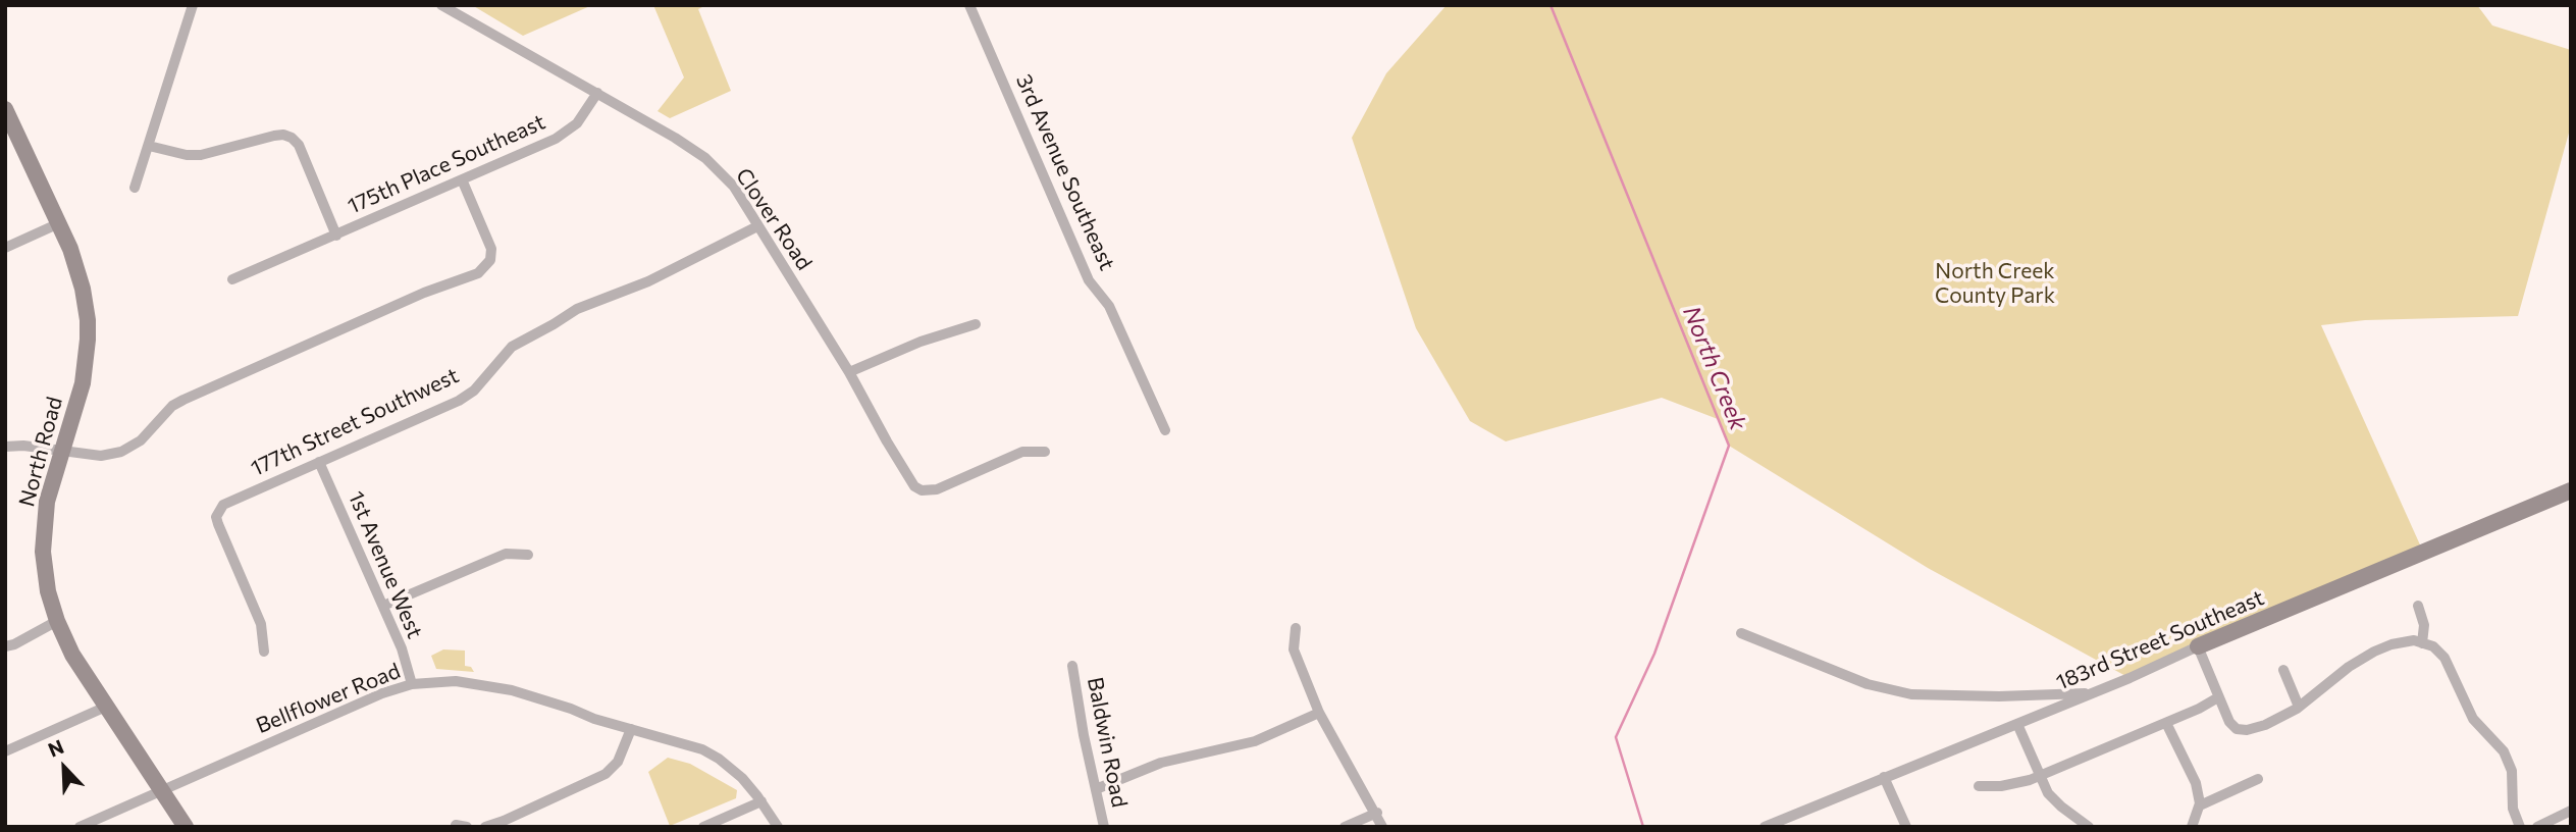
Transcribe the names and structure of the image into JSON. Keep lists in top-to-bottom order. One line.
{"streets":{"street":["175th Place Southeast","3rd Avenue Southeast","Clover Road","177th Street Southwest","North Road","1st Avenue West","183rd Street Southeast","Bellflower Road","Baldwin Road"]},"crossings":[["175th Place Southeast","Clover Road"],["Clover Road","177th Street Southwest"],["177th Street Southwest","1st Avenue West"],["North Road","Bellflower Road"],["1st Avenue West","Bellflower Road"]],"water":["North Creek"],"parks":["North Creek County Park"],"north":"top left"}
